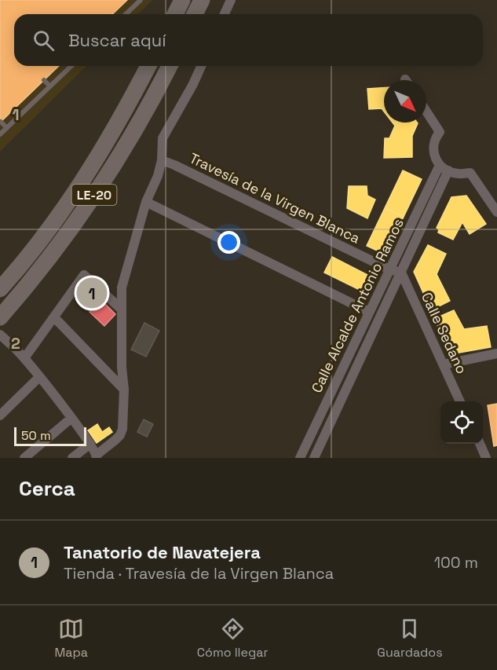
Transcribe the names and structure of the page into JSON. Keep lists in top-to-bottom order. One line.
{"streets":{"highway":["LE-20"],"street":["Travesía de la Virgen Blanca","Calle Alcalde Antonio Ramos","Calle Sedano"]},"crossings":[["Travesía de la Virgen Blanca","Calle Alcalde Antonio Ramos"],["Travesía de la Virgen Blanca","Calle Sedano"],["Calle Alcalde Antonio Ramos","Calle Sedano"]],"scale_bar":"50 m","north":"bottom right","page":{"search":"Buscar aquí","pins":"1","scale":"50 m","heading":"Cerca","list":[{"mark":"1","name":"Tanatorio de Navatejera","note":"Tienda · Travesía de la Virgen Blanca","value":"100 m"}],"nav":["Mapa","Cómo llegar","Guardados"]},"grid":{"rows":["1","2"]}}
